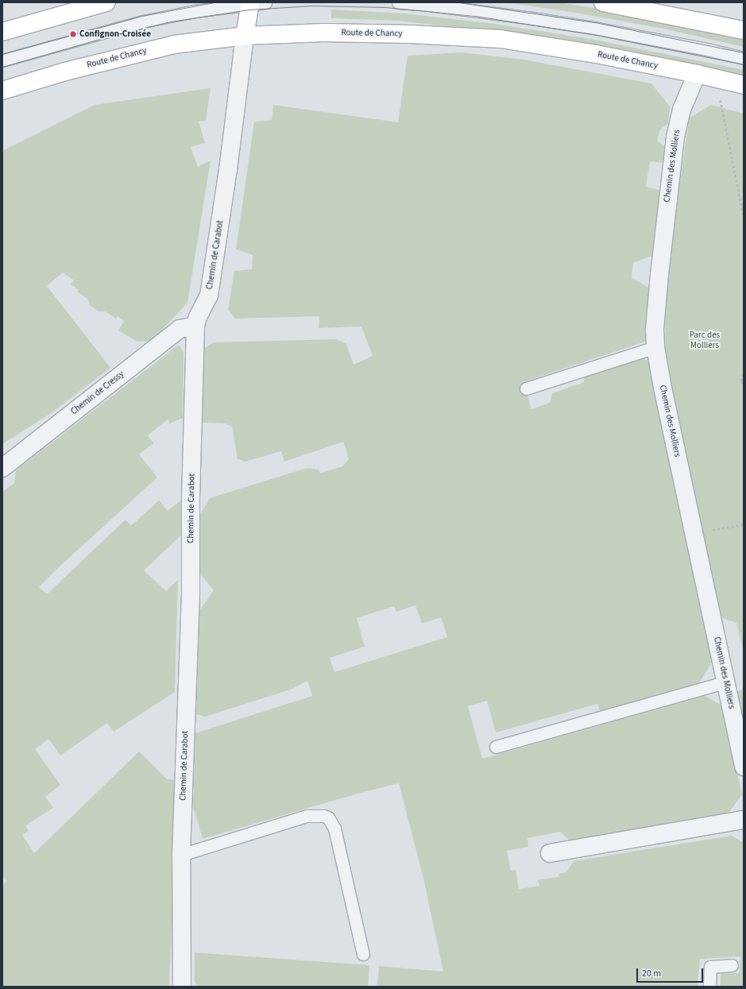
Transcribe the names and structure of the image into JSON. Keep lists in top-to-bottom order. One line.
{"streets":{"main road":["Route de Chancy"],"street":["Chemin des Molliers","Chemin de Carabot","Chemin de Cressy"]},"crossings":[["Route de Chancy","Chemin des Molliers"],["Route de Chancy","Chemin de Carabot"],["Chemin de Carabot","Chemin de Cressy"]],"parks":["Parc des Molliers"],"places":["Confignon-Croisée"],"scale_bar":"20 m"}
